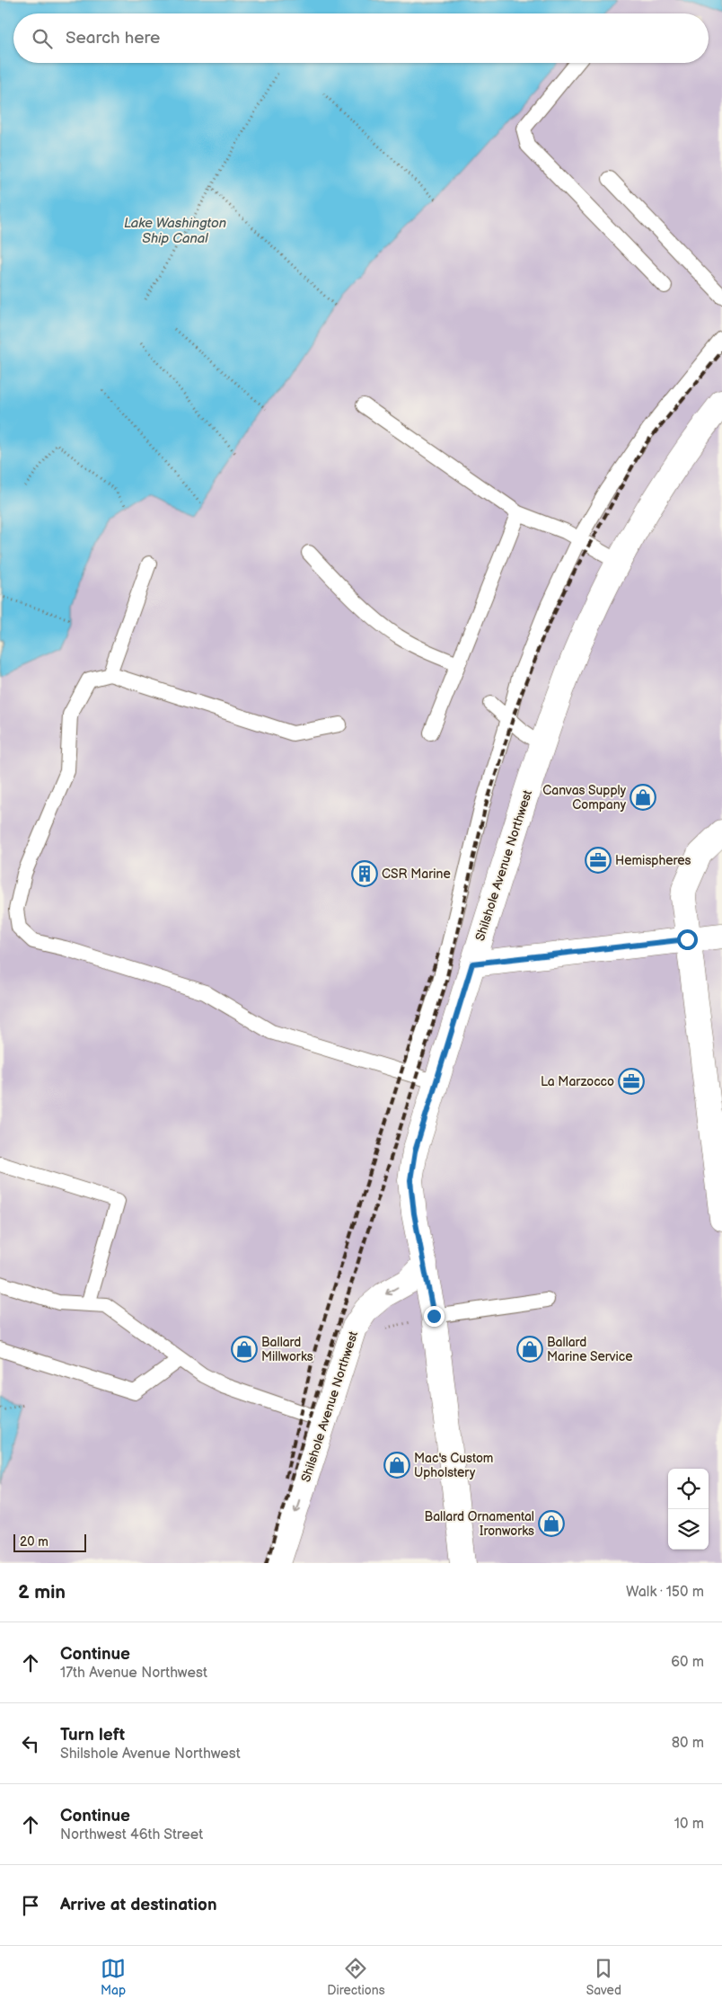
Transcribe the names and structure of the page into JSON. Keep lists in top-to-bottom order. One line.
{"streets":{"street":["Shilshole Avenue Northwest"]},"water":["Lake Washington Ship Canal"],"places":{"shop":["Canvas Supply Company","Ballard Millworks","Ballard Marine Service","Mac's Custom Upholstery","Ballard Ornamental Ironworks"],"office":["Hemispheres","La Marzocco"],"building":["CSR Marine"]},"scale_bar":"20 m","page":{"search":"Search here","scale":"20 m","heading":["2 min","Walk · 150 m"],"list":[["Continue","17th Avenue Northwest","60 m"],["Turn left","Shilshole Avenue Northwest","80 m"],["Continue","Northwest 46th Street","10 m"],"Arrive at destination"],"nav":["Map","Directions","Saved"]}}
